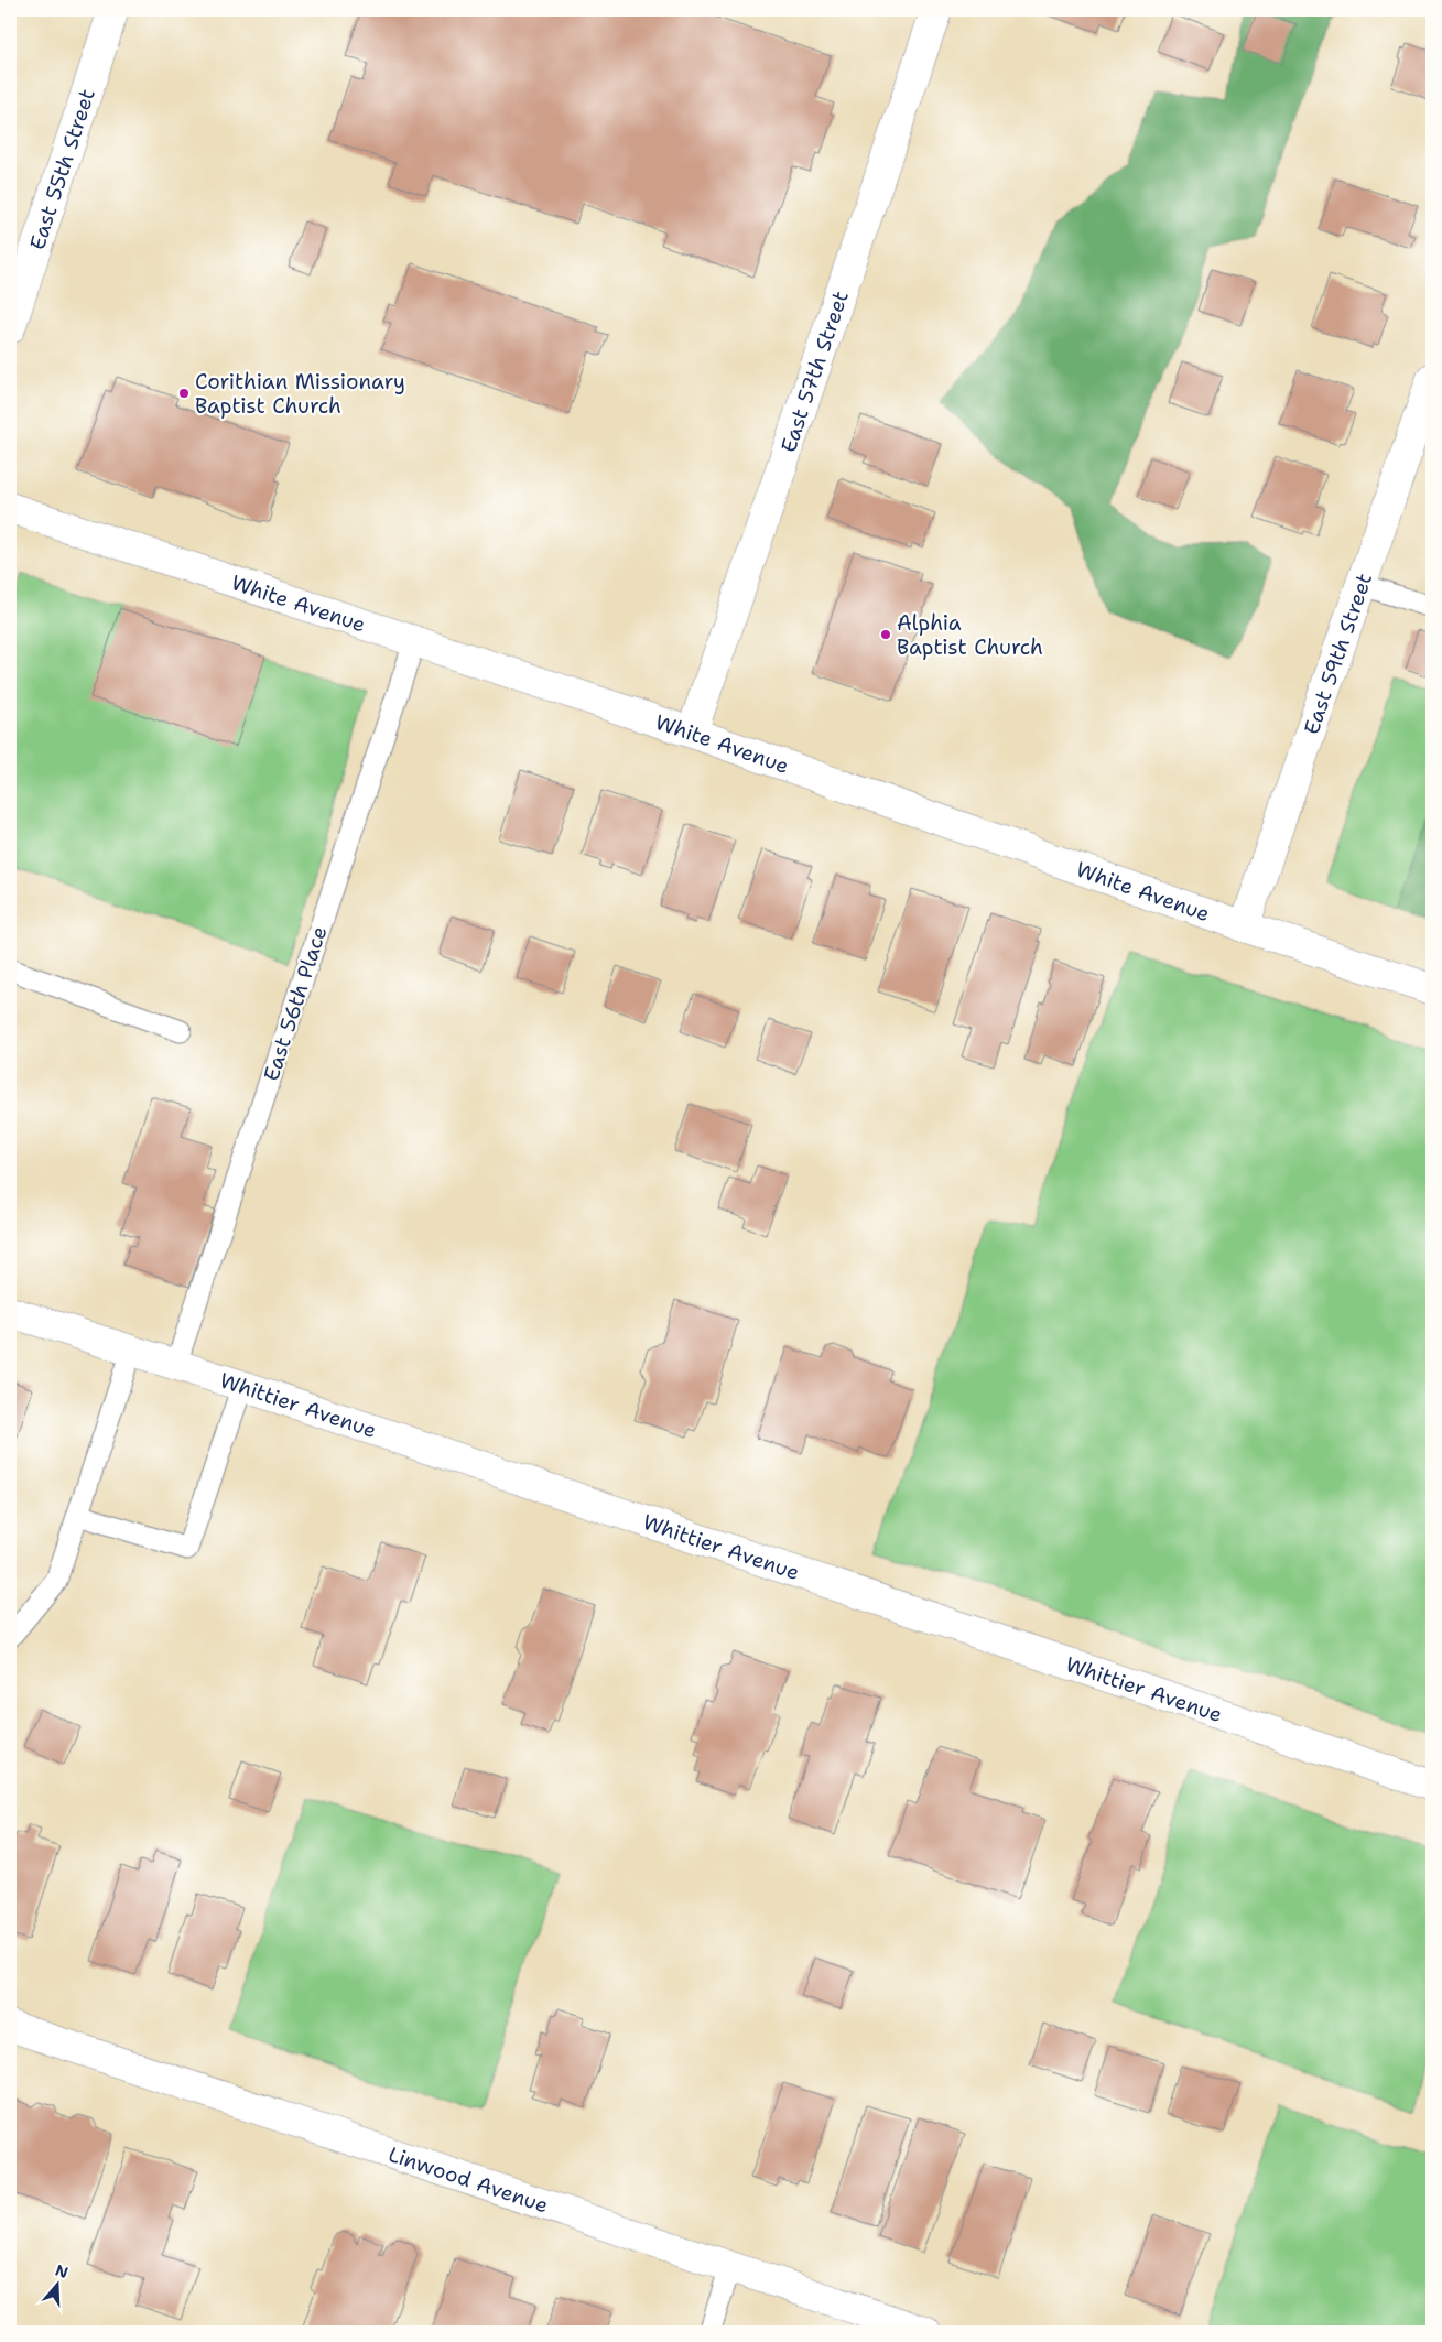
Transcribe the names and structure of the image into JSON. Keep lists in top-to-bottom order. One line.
{"streets":{"street":["East 55th Street","East 57th Street","White Avenue","East 59th Street","Whittier Avenue","Linwood Avenue"],"lane":["East 56th Place"]},"crossings":[["East 57th Street","White Avenue"],["White Avenue","East 59th Street"],["White Avenue","East 56th Place"],["East 56th Place","Whittier Avenue"]],"places":["Corithian Missionary Baptist Church","Alphia Baptist Church"],"north":"top"}
